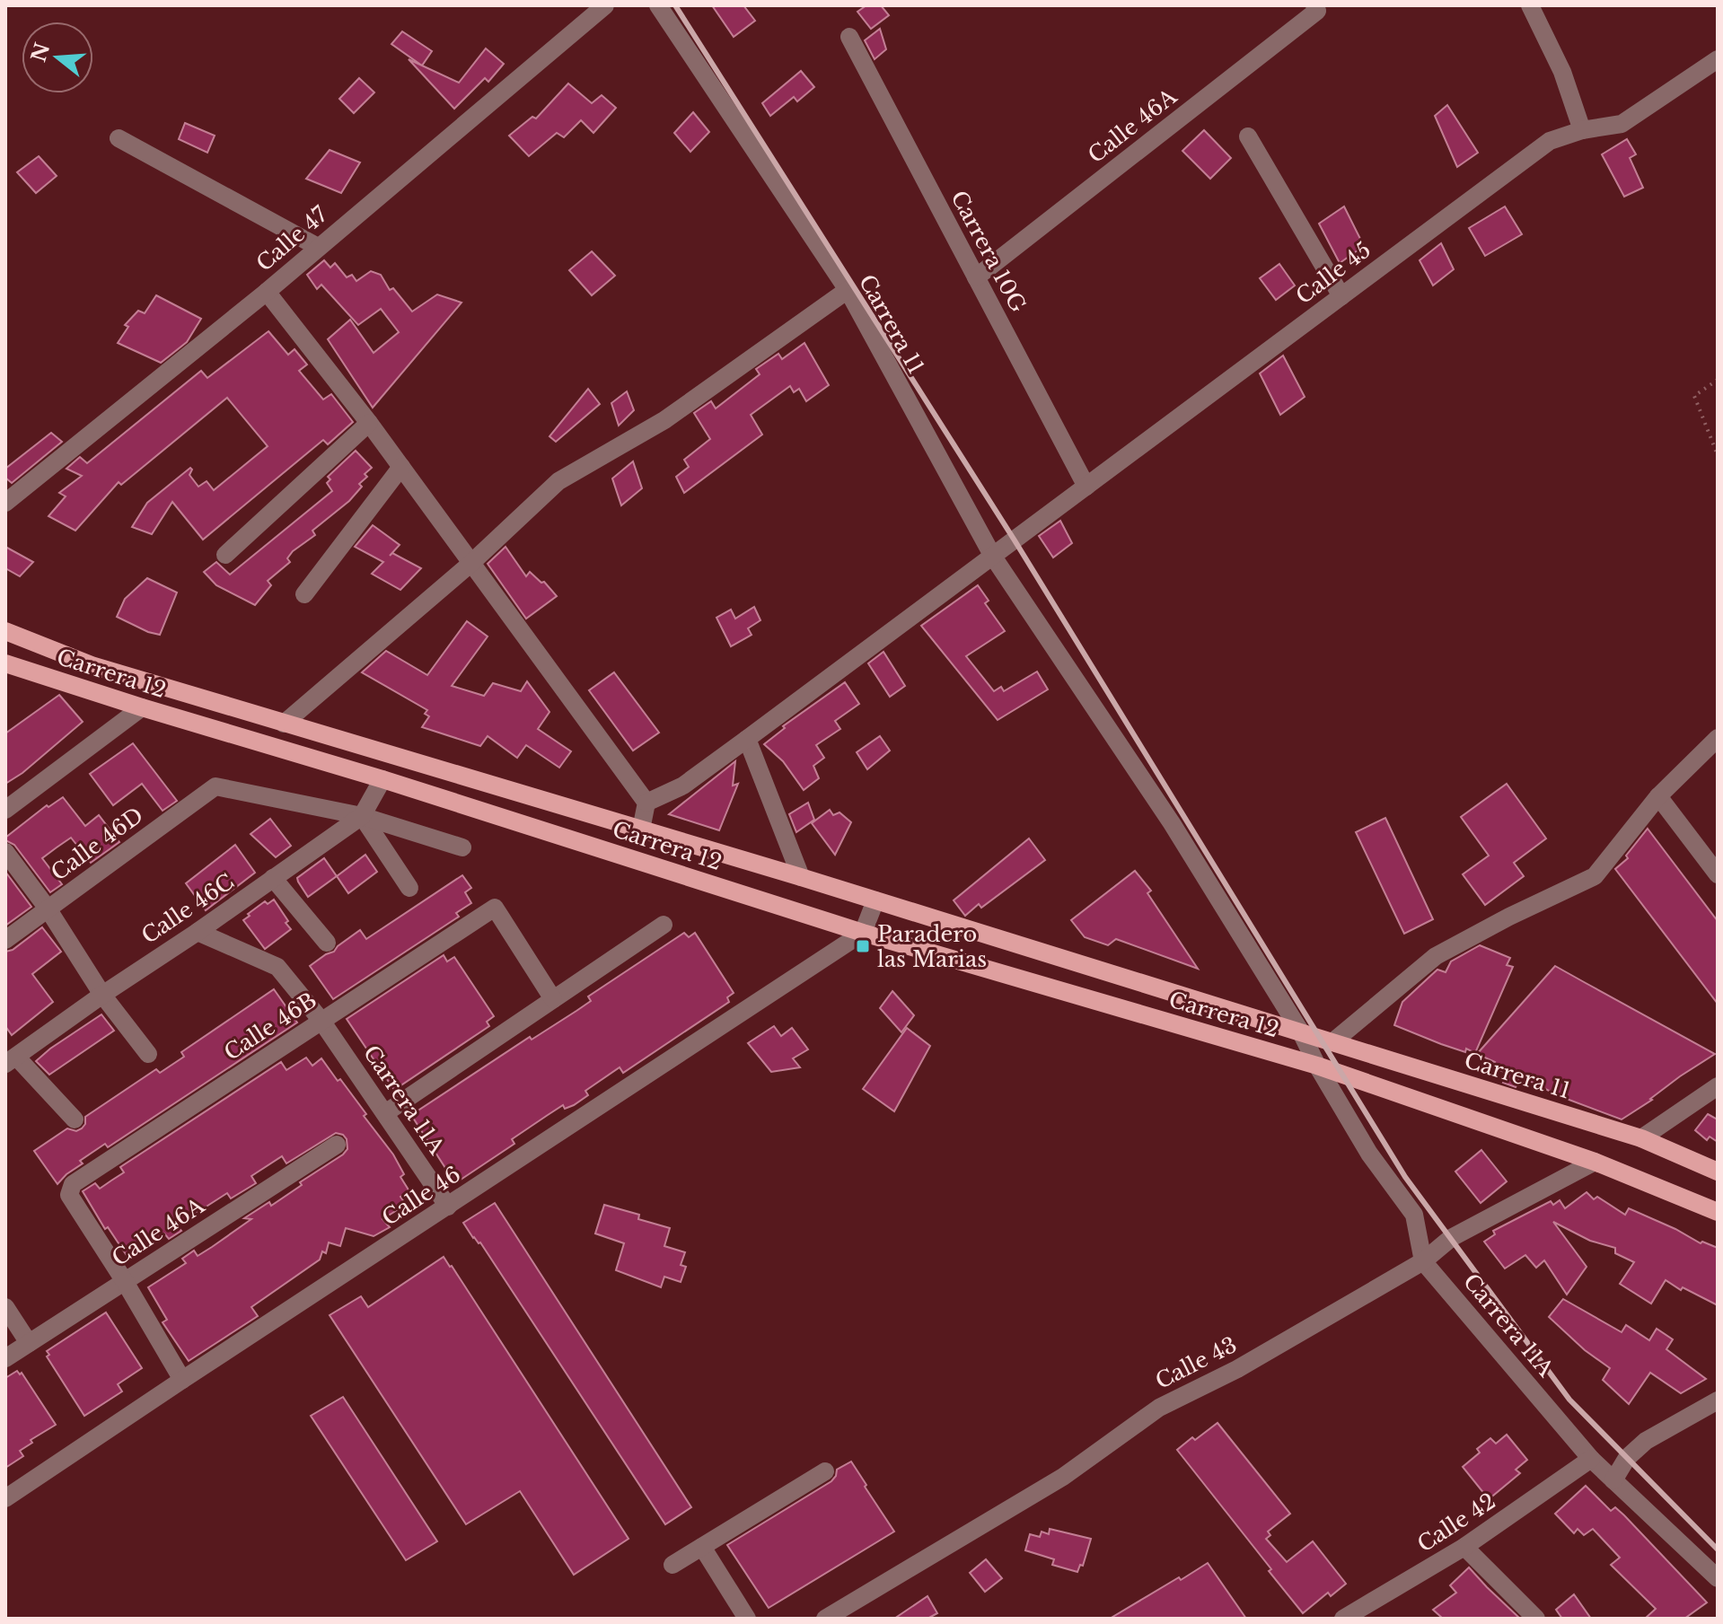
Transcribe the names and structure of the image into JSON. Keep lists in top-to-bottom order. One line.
{"streets":{"main road":["Carrera 11","Carrera 12"],"street":["Calle 46A","Calle 47","Carrera 10G","Calle 45","Calle 46D","Calle 46C","Calle 46B","Carrera 11A","Calle 46","Calle 43","Calle 42"]},"crossings":[["Calle 46A","Carrera 10G"],["Calle 46A","Calle 46B"],["Carrera 10G","Calle 45"],["Calle 45","Carrera 11"],["Carrera 11","Carrera 12"],["Carrera 11","Carrera 11A"],["Carrera 12","Calle 46C"],["Carrera 12","Carrera 11A"],["Carrera 12","Calle 46"],["Calle 46D","Calle 46C"],["Calle 46C","Carrera 11A"],["Calle 46B","Carrera 11A"],["Carrera 11A","Calle 46"],["Carrera 11A","Calle 43"],["Carrera 11A","Calle 42"]],"places":{"transit":["Paradero las Marias"]},"north":"left"}
